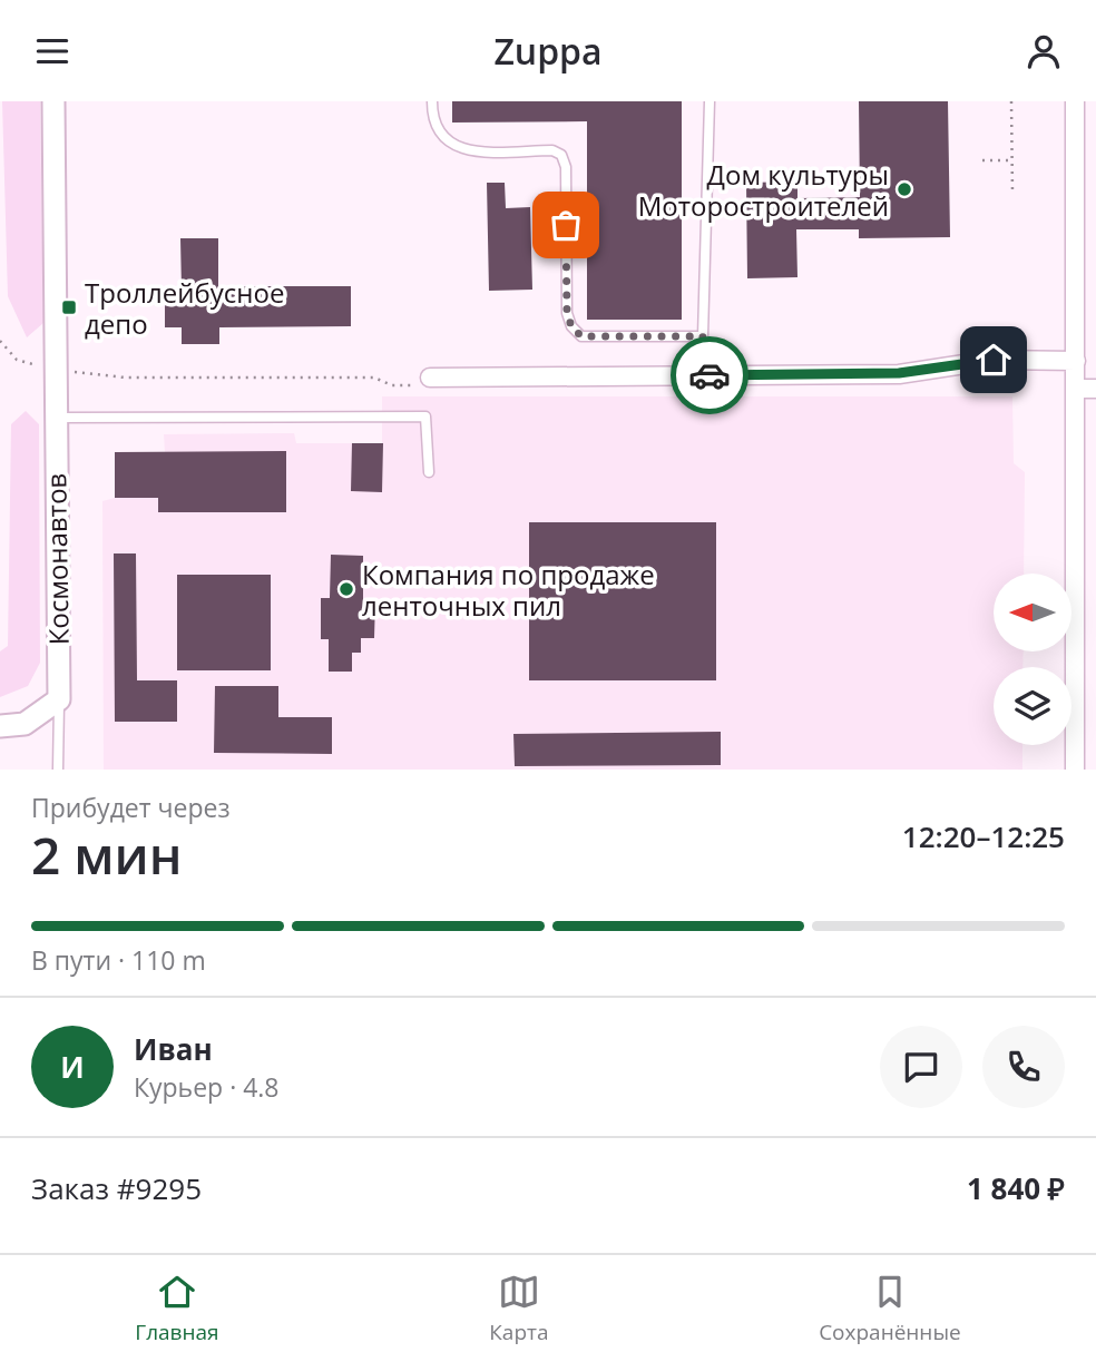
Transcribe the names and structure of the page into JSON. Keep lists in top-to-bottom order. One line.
{"streets":{"street":["Космонавтов"]},"places":{"other":["Дом культуры Моторостроителей","Компания по продаже ленточных пил"],"transit":["Троллейбусное депо"]},"north":"left","page":{"header":"Zuppa","heading":["2 мин","Прибудет через","12:20–12:25"],"panel":["Иван","Курьер · 4.8","Заказ #9295","1 840 ₽"],"bar":"В пути · 110 m","round":"И","tabs":["Главная","Карта","Сохранённые"]}}
